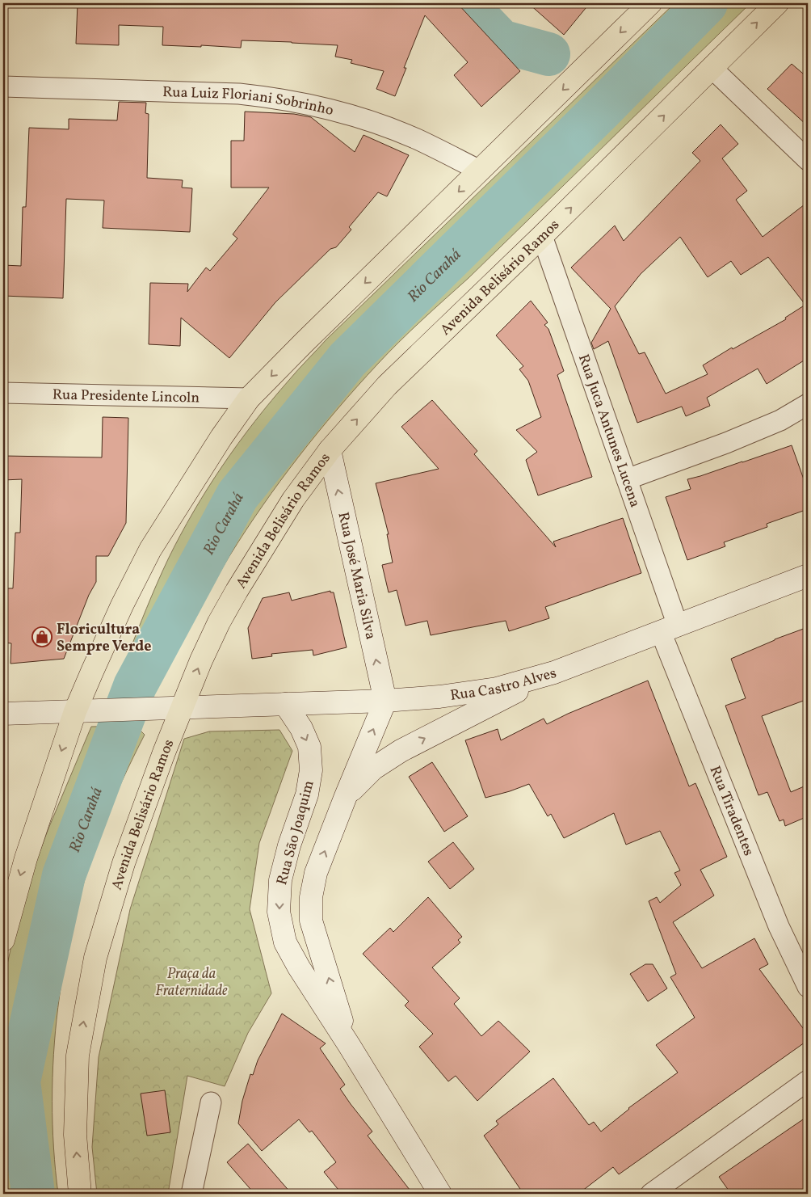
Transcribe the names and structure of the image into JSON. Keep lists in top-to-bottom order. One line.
{"streets":{"main road":["Avenida Belisário Ramos"],"street":["Rua Luiz Floriani Sobrinho","Rua Presidente Lincoln","Rua Juca Antunes Lucena","Rua José Maria Silva","Rua Castro Alves","Rua Tiradentes","Rua São Joaquim"]},"crossings":[["Avenida Belisário Ramos","Rua Juca Antunes Lucena"],["Avenida Belisário Ramos","Rua José Maria Silva"],["Avenida Belisário Ramos","Rua Castro Alves"],["Rua Juca Antunes Lucena","Rua Castro Alves"],["Rua Juca Antunes Lucena","Rua Tiradentes"],["Rua José Maria Silva","Rua Castro Alves"],["Rua José Maria Silva","Rua São Joaquim"],["Rua Castro Alves","Rua Tiradentes"],["Rua Castro Alves","Rua São Joaquim"]],"one_way":["Rua José Maria Silva"],"water":["Rio Carahá"],"parks":["Praça da Fraternidade"],"places":{"shop":["Floricultura Sempre Verde"]}}
